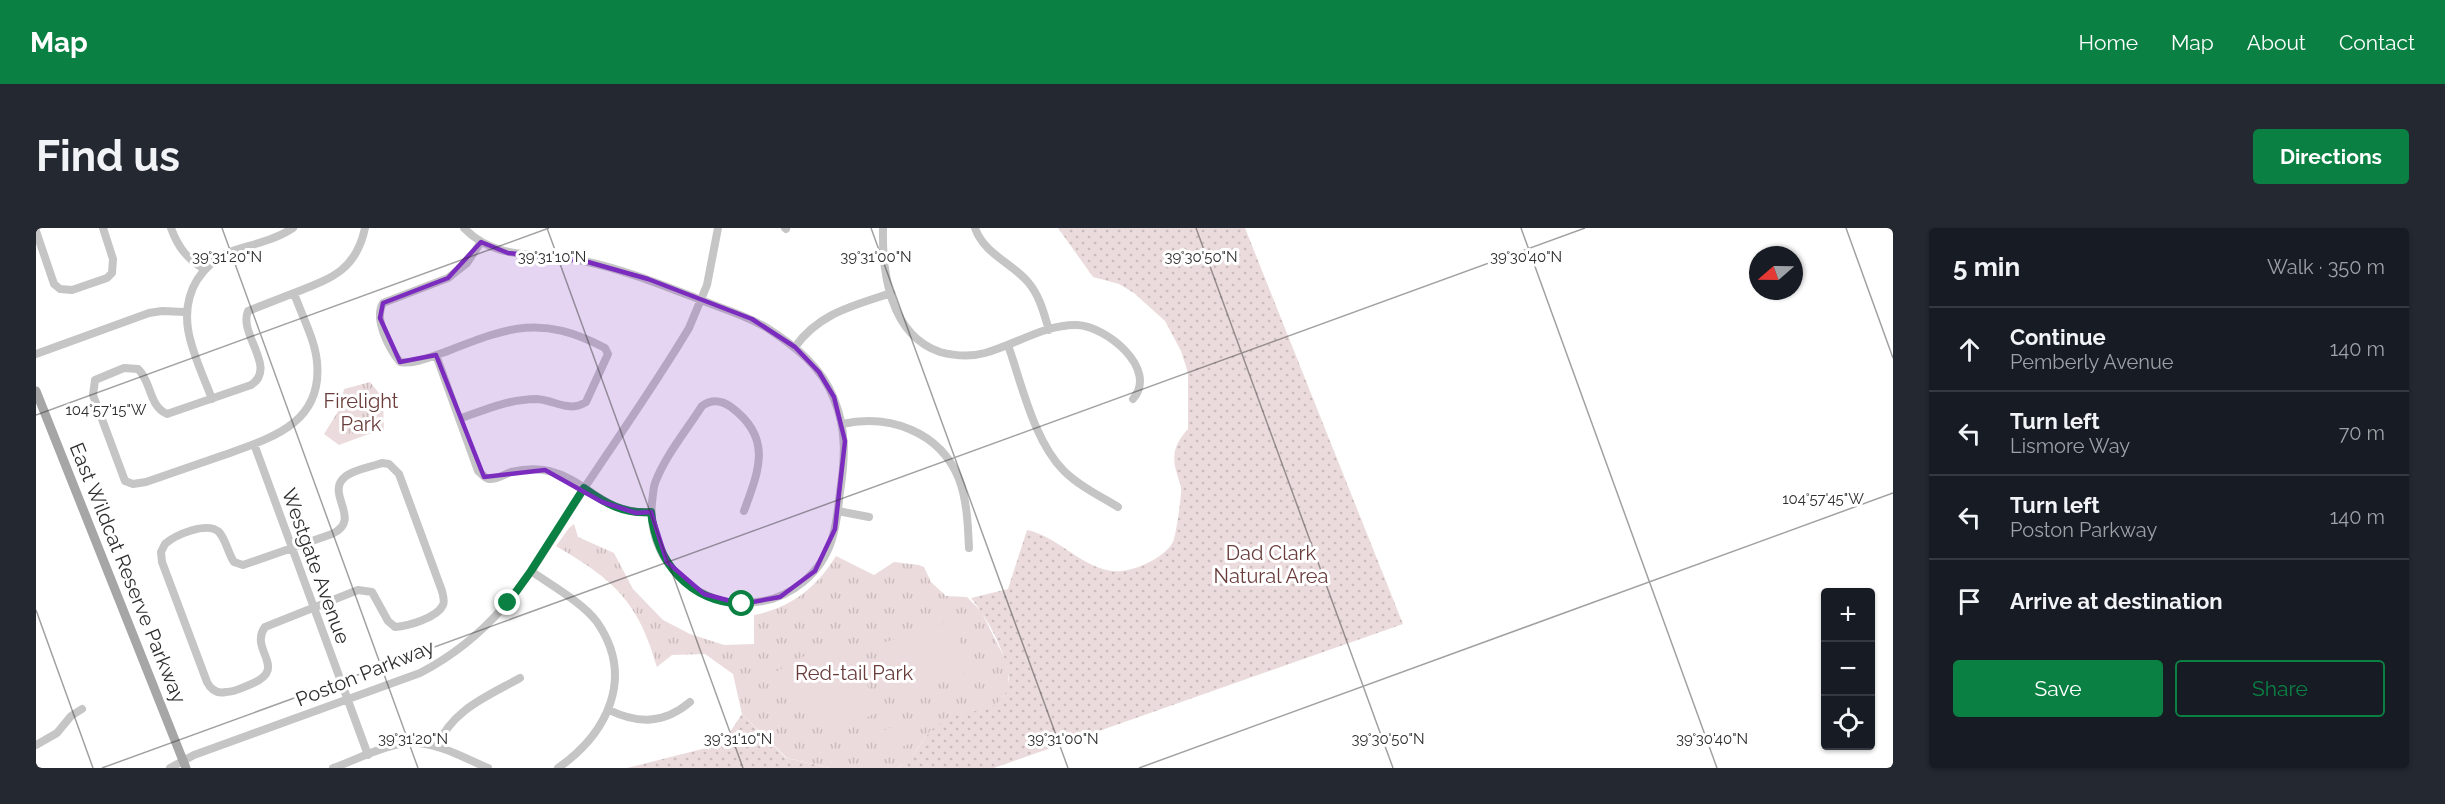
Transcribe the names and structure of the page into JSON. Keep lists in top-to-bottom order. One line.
{"streets":{"main road":["East Wildcat Reserve Parkway"],"street":["Westgate Avenue","Poston Parkway"]},"crossings":[["Westgate Avenue","Poston Parkway"],["East Wildcat Reserve Parkway","Poston Parkway"]],"parks":["Firelight Park","Dad Clark Natural Area","Red-tail Park"],"north":"left","page":{"header":"Map","nav":["Home","Map","About","Contact"],"buttons":["Directions",["Save","Share"]],"title":"Find us","heading":["5 min","Walk · 350 m"],"list":[["Continue","Pemberly Avenue","140 m"],["Turn left","Lismore Way","70 m"],["Turn left","Poston Parkway","140 m"],"Arrive at destination"],"map_buttons":["+","−"]},"coordinates":["39°31'00\"N","39°30'50\"N","39°31'20\"N","39°31'10\"N","39°30'40\"N","104°57'15\"W","104°57'45\"W"]}
